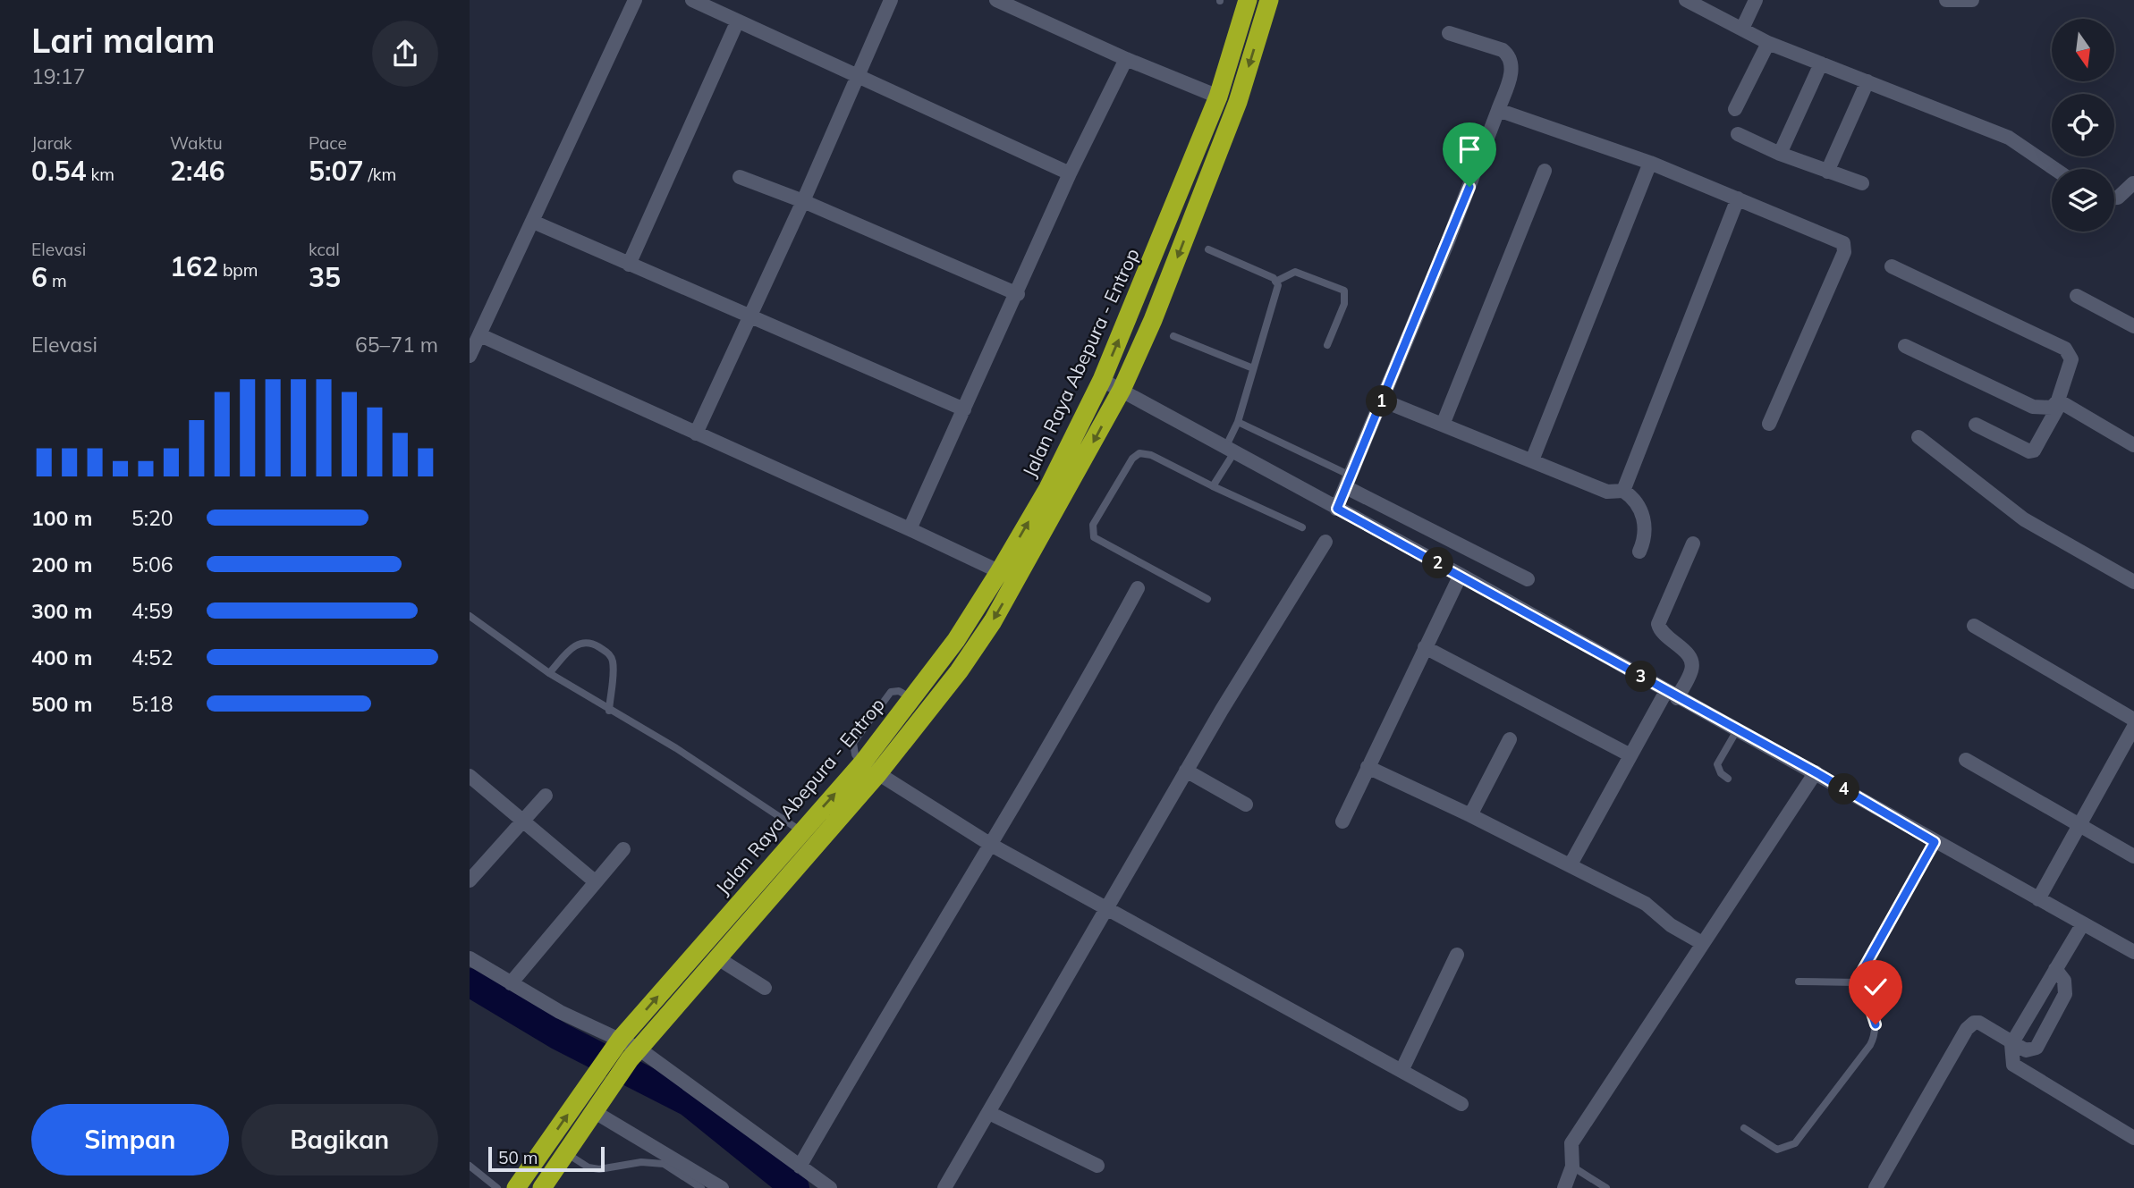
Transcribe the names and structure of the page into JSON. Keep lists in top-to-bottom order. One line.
{"streets":{"highway":["Jalan Raya Abepura - Entrop"]},"scale_bar":"50 m","north":"bottom","page":{"heading":["Lari malam","19:17"],"stats":[["Jarak","0.54 km"],["Waktu","2:46"],["Pace","5:07 /km"],["Elevasi","6 m"],["162 bpm"],["kcal","35"]],"chart":["Elevasi","65–71 m"],"pins":["1","2","3","4"],"list":[{"name":"100 m","note":"5:20"},{"name":"200 m","note":"5:06"},{"name":"300 m","note":"4:59"},{"name":"400 m","note":"4:52"},{"name":"500 m","note":"5:18"}],"buttons":["Simpan","Bagikan"],"scale":"50 m"}}
